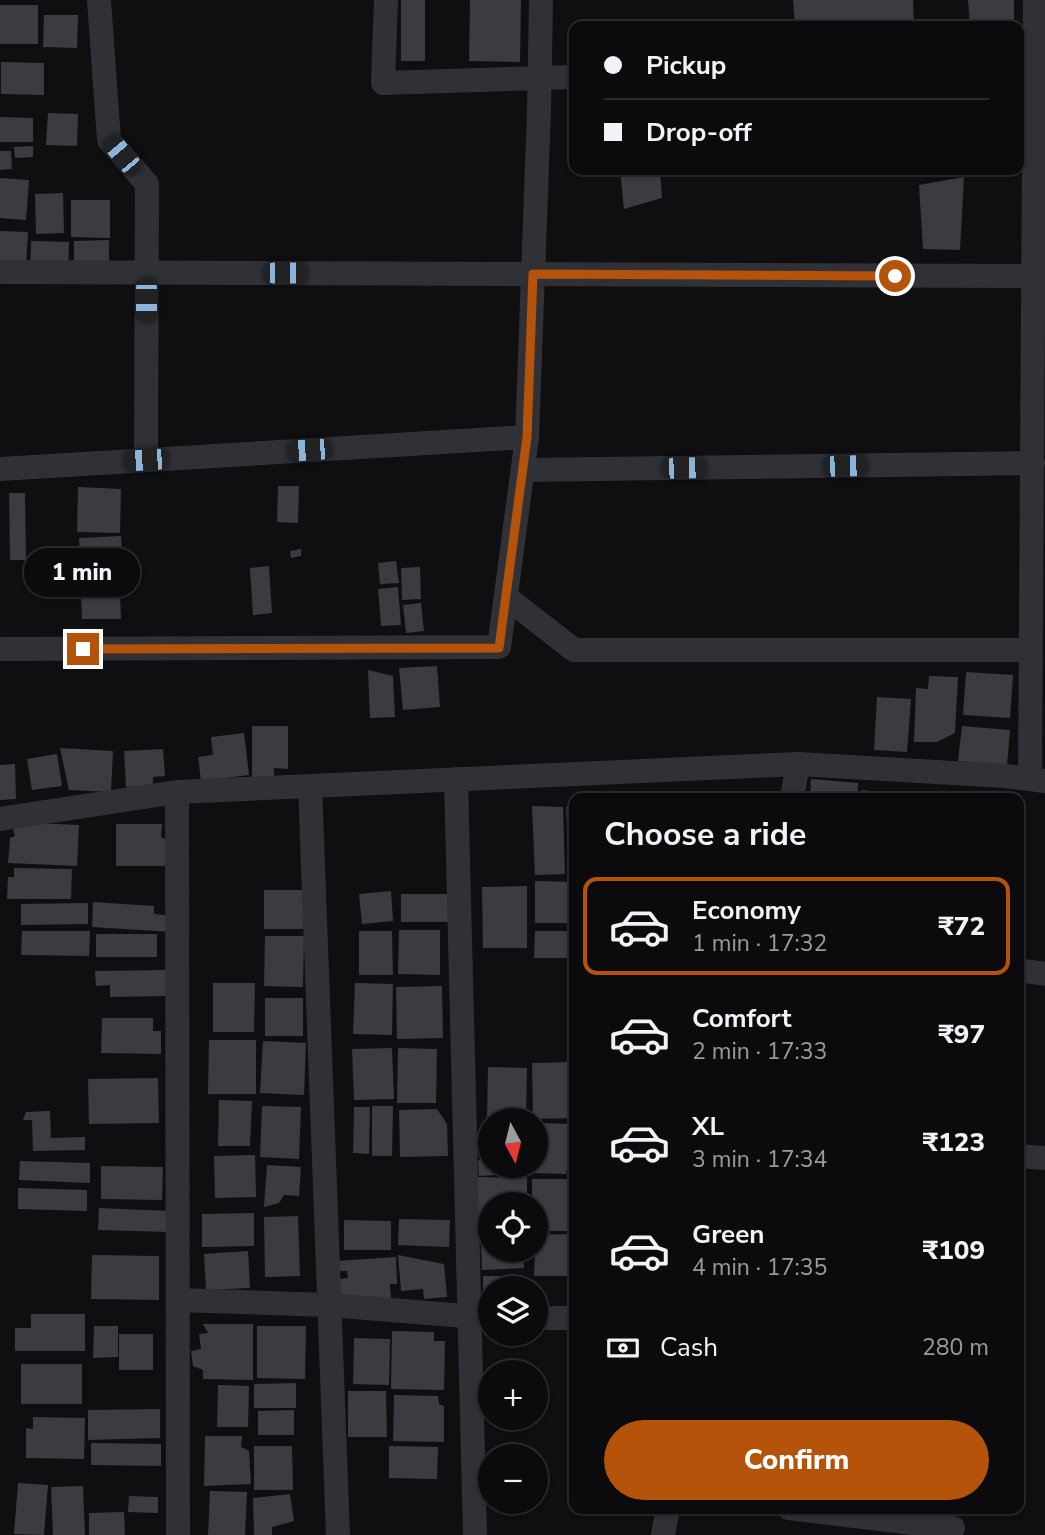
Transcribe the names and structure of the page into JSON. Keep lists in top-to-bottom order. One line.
{"north":"bottom","page":{"banner":["Pickup","Drop-off"],"bubble":"1 min","heading":"Choose a ride","list":[{"name":"Economy","note":"1 min · 17:32","value":"₹72"},{"name":"Comfort","note":"2 min · 17:33","value":"₹97"},{"name":"XL","note":"3 min · 17:34","value":"₹123"},{"name":"Green","note":"4 min · 17:35","value":"₹109"}],"map_buttons":["+","−"],"pay":["Cash","280 m"],"buttons":"Confirm"}}
